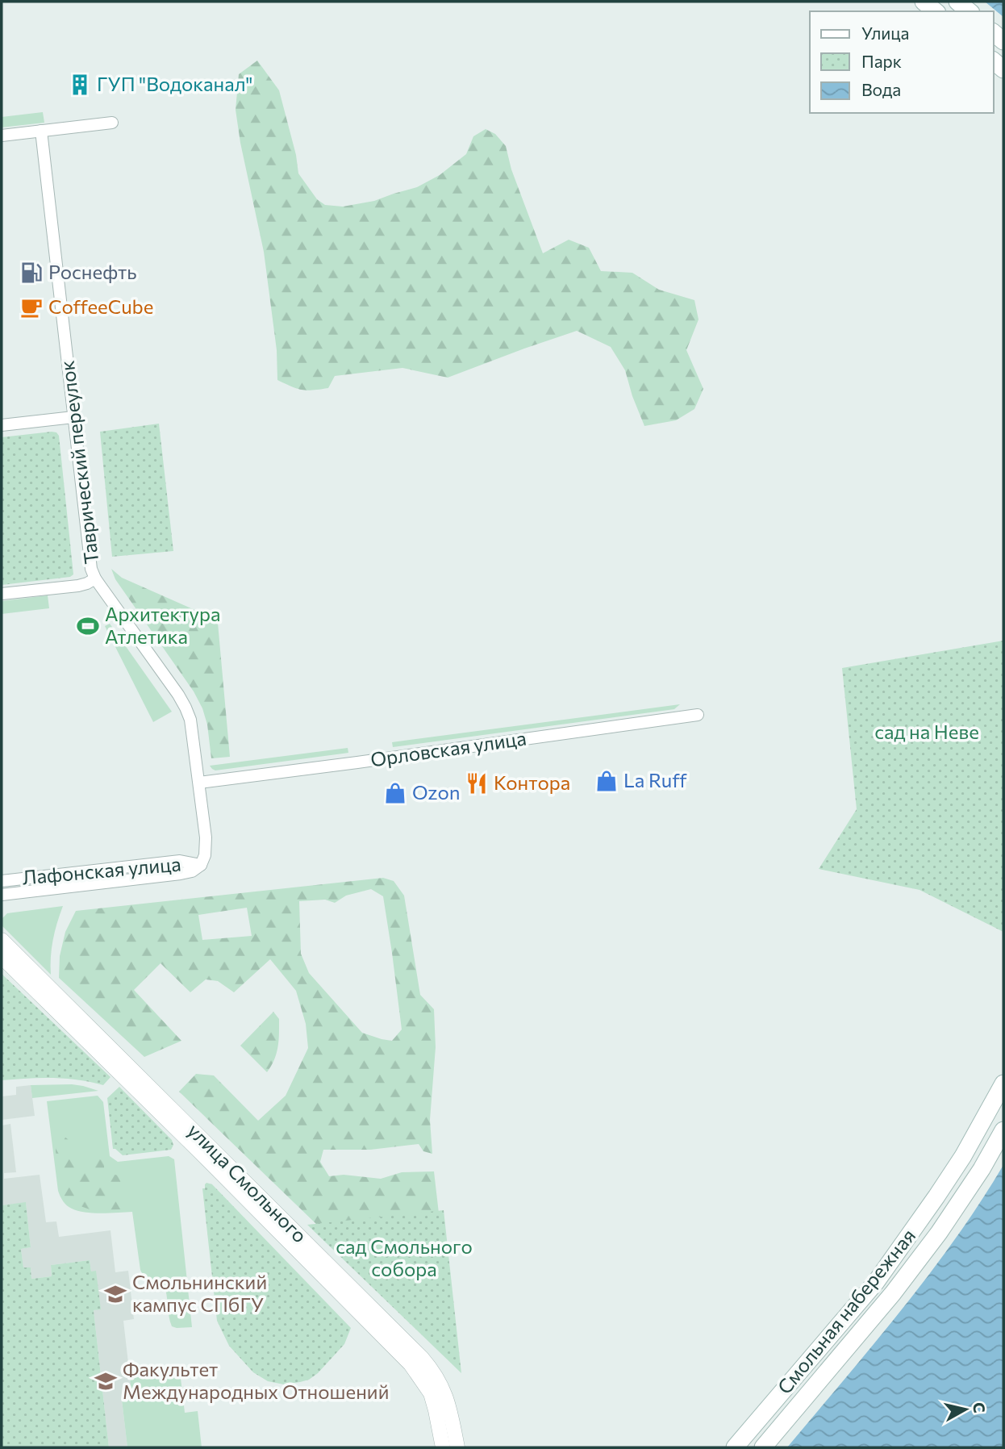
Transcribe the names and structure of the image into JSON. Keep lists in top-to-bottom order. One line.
{"streets":{"main road":["Смольная набережная"],"street":["Таврический переулок","Орловская улица","Лафонская улица","улица Смольного"]},"crossings":[["Таврический переулок","Орловская улица"],["Таврический переулок","Лафонская улица"]],"parks":["сад на Неве","сад Смольного собора"],"places":{"building":["ГУП \"Водоканал\""],"fuel station":["Роснефть"],"cafe":["CoffeeCube"],"sports":["Архитектура Атлетика"],"shop":["La Ruff","Ozon"],"restaurant":["Контора"],"school or university":["Смольнинский кампус СПбГУ","Факультет Международных Отношений"]},"legend":["Улица","Парк","Вода"],"north":"right"}
